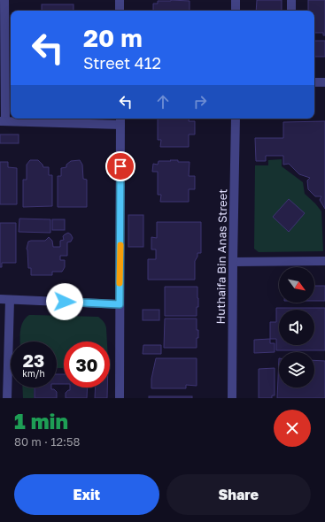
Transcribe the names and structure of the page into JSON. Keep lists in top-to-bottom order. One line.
{"streets":{"street":["Huthaifa Bin Anas Street"]},"north":"bottom right","page":{"turn":["20 m","Street 412"],"speed":"23 km/h","limit":"30","heading":["1 min","80 m · 12:58"],"buttons":["Exit","Share"]}}
